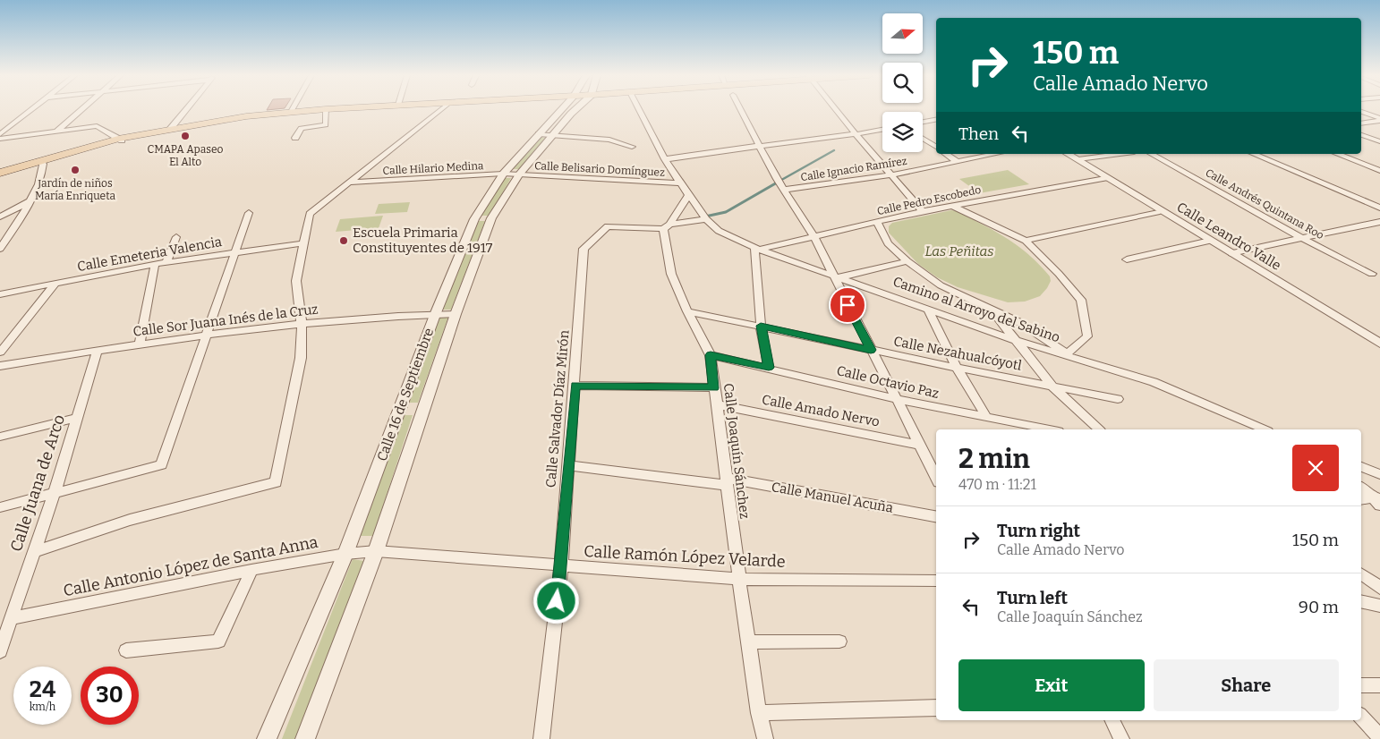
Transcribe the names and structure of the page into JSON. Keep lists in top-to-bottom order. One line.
{"streets":{"street":["Calle Hilario Medina","Calle Belisario Domínguez","Calle Ignacio Ramírez","Calle Pedro Escobedo","Calle Andrés Quintana Roo","Calle Leandro Valle","Calle Emeteria Valencia","Camino al Arroyo del Sabino","Calle Sor Juana Inés de la Cruz","Calle Nezahualcóyotl","Calle Octavio Paz","Calle 16 de Septiembre","Calle Salvador Díaz Mirón","Calle Amado Nervo","Calle Joaquín Sánchez","Calle Juana de Arco","Calle Manuel Acuña","Calle Ramón López Velarde","Calle Antonio López de Santa Anna"]},"crossings":[["Calle Hilario Medina","Calle Belisario Domínguez"],["Calle Hilario Medina","Calle 16 de Septiembre"],["Calle Belisario Domínguez","Calle 16 de Septiembre"],["Calle Pedro Escobedo","Calle Leandro Valle"],["Calle Pedro Escobedo","Camino al Arroyo del Sabino"],["Camino al Arroyo del Sabino","Calle Salvador Díaz Mirón"],["Calle Sor Juana Inés de la Cruz","Calle 16 de Septiembre"],["Calle Sor Juana Inés de la Cruz","Calle Juana de Arco"],["Calle Nezahualcóyotl","Calle Joaquín Sánchez"],["Calle Octavio Paz","Calle Joaquín Sánchez"],["Calle 16 de Septiembre","Calle Ramón López Velarde"],["Calle 16 de Septiembre","Calle Antonio López de Santa Anna"],["Calle Salvador Díaz Mirón","Calle Joaquín Sánchez"],["Calle Salvador Díaz Mirón","Calle Manuel Acuña"],["Calle Salvador Díaz Mirón","Calle Ramón López Velarde"],["Calle Amado Nervo","Calle Joaquín Sánchez"],["Calle Joaquín Sánchez","Calle Manuel Acuña"],["Calle Joaquín Sánchez","Calle Ramón López Velarde"],["Calle Juana de Arco","Calle Antonio López de Santa Anna"],["Calle Ramón López Velarde","Calle Antonio López de Santa Anna"]],"parks":["Las Peñitas"],"places":["CMAPA Apaseo El Alto","Jardín de niños María Enriqueta","Escuela Primaria Constituyentes de 1917"],"north":"right","page":{"turn":["150 m","Calle Amado Nervo"],"then":"Then","heading":["2 min","470 m · 11:21"],"list":[{"name":"Turn right","note":"Calle Amado Nervo","value":"150 m"},{"name":"Turn left","note":"Calle Joaquín Sánchez","value":"90 m"}],"buttons":["Exit","Share"],"speed":"24 km/h","limit":"30"}}
